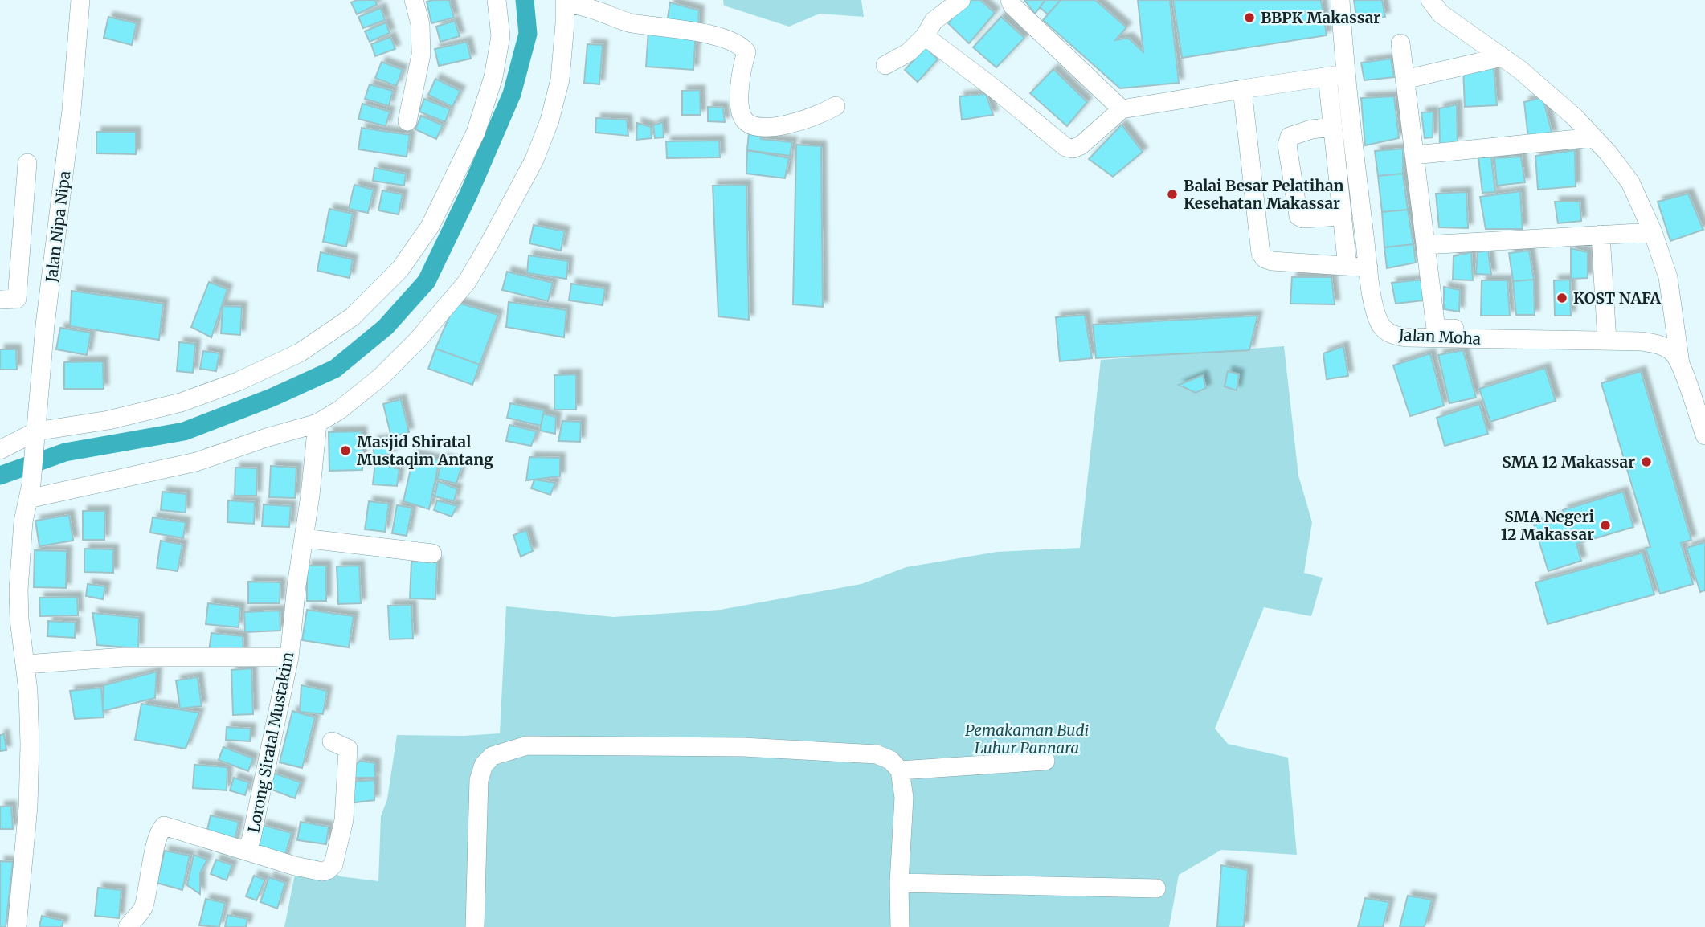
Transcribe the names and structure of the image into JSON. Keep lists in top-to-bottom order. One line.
{"streets":{"street":["Jalan Nipa Nipa","Jalan Moha","Lorong Siratal Mustakim"]},"parks":["Pemakaman Budi Luhur Pannara"],"places":["BBPK Makassar","Balai Besar Pelatihan Kesehatan Makassar","KOST NAFA","Masjid Shiratal Mustaqim Antang","SMA 12 Makassar","SMA Negeri 12 Makassar"]}
